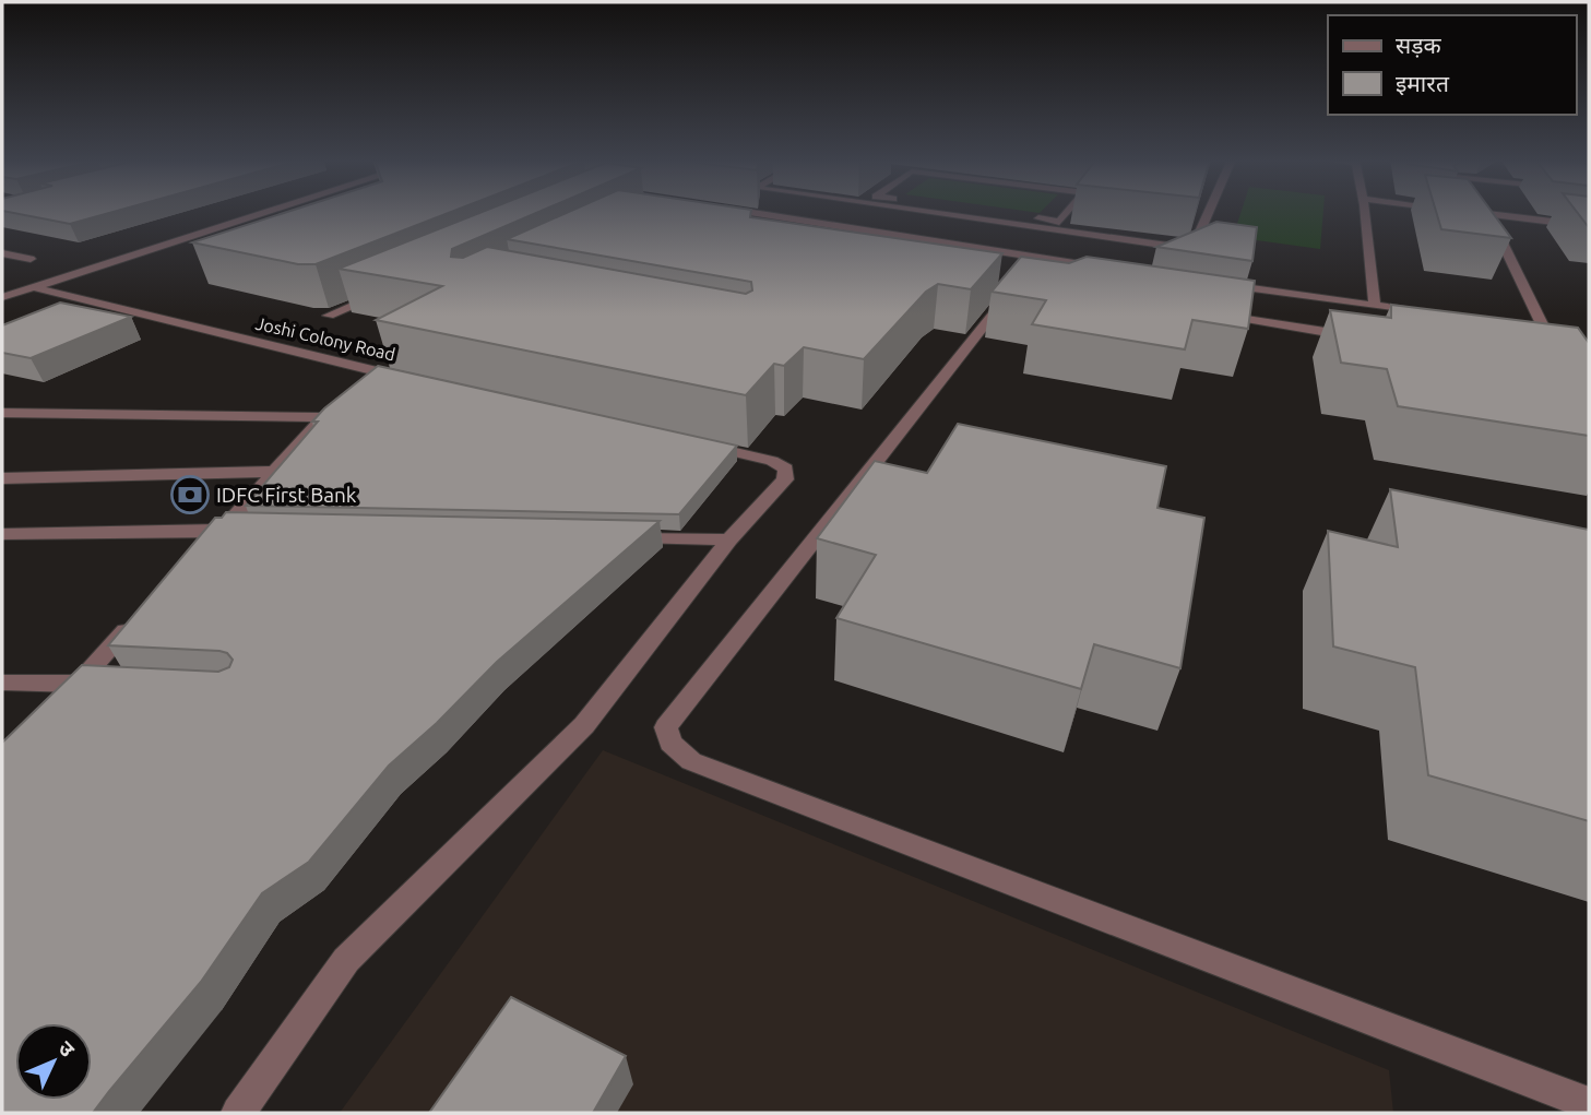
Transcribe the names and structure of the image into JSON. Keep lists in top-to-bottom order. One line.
{"streets":{"street":["Joshi Colony Road"]},"places":{"bank":["IDFC First Bank"]},"legend":["सड़क","इमारत"],"north":"top right"}
